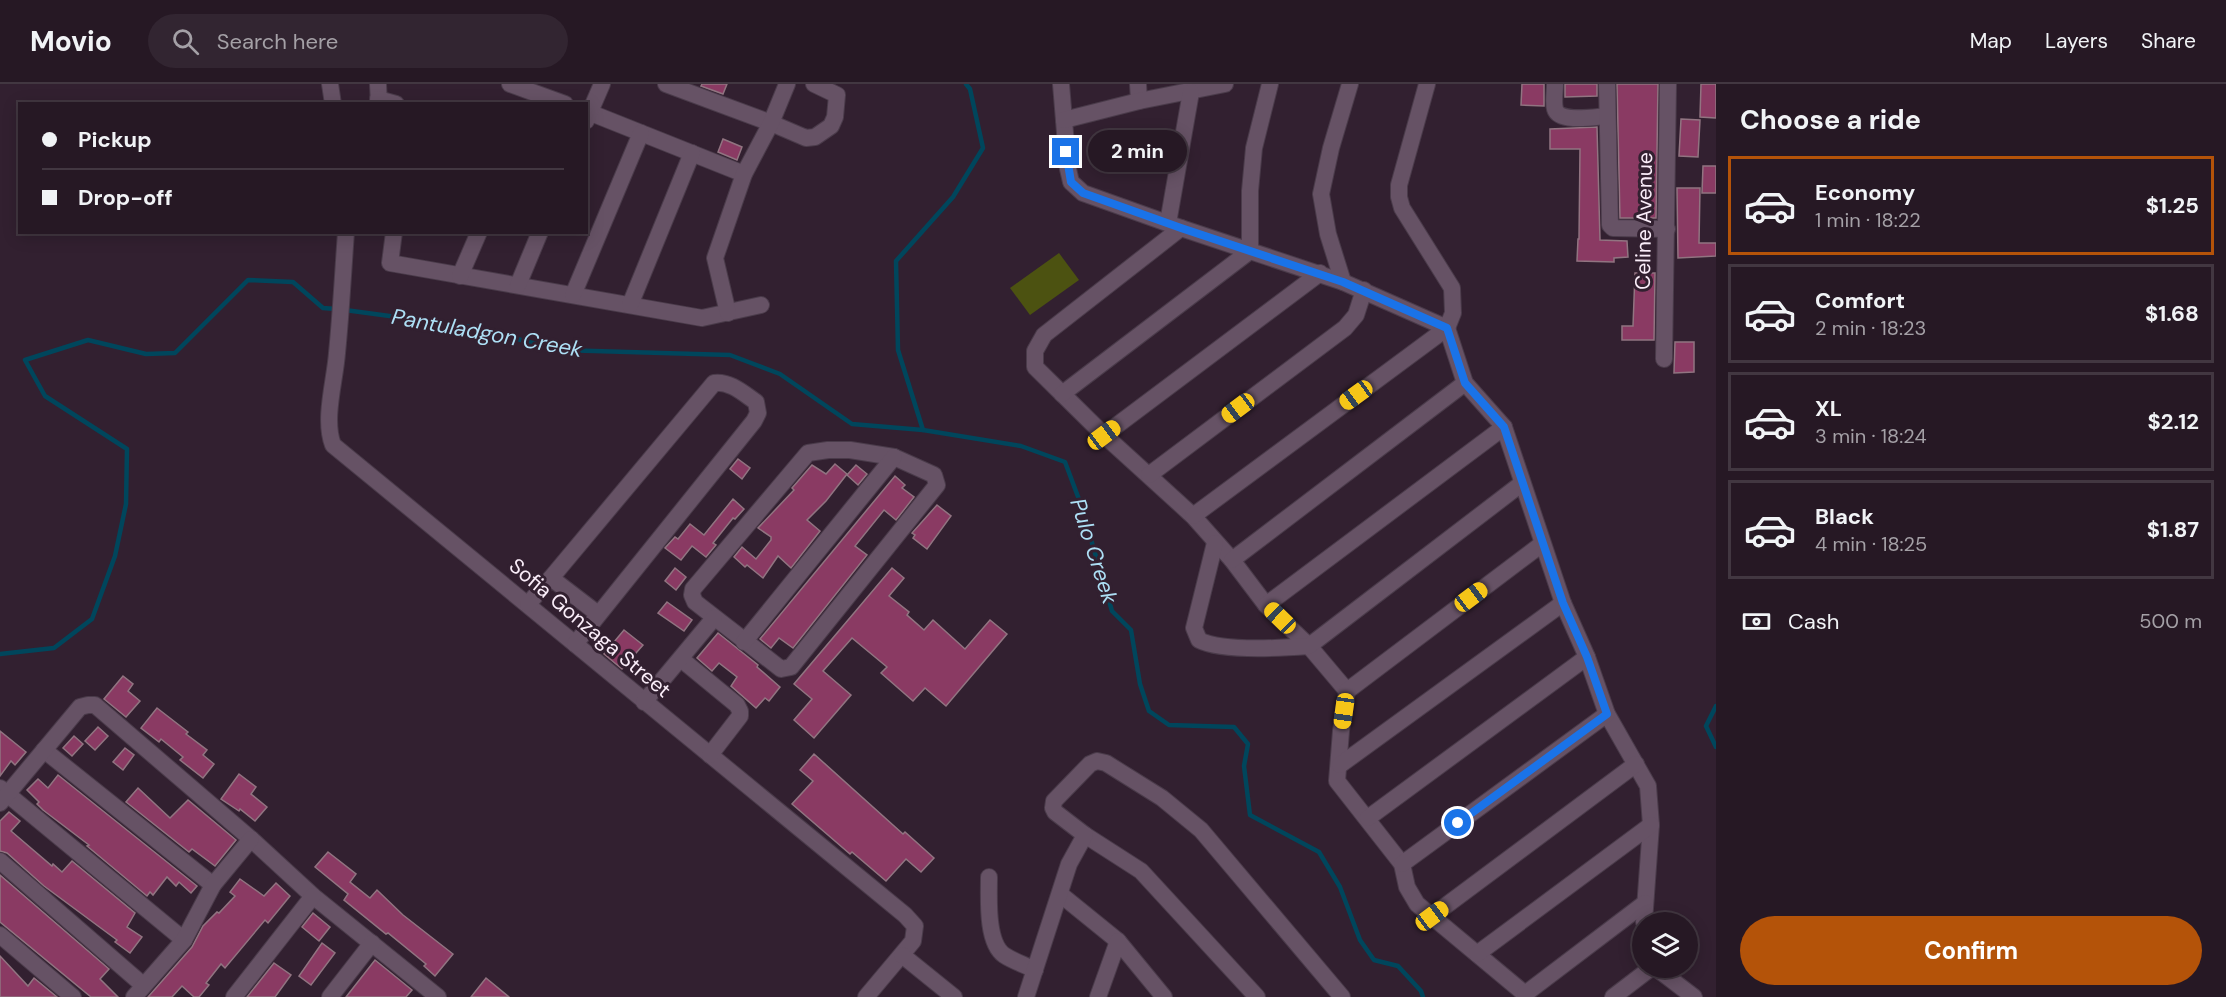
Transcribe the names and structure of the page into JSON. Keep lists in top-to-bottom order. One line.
{"streets":{"street":["Celine Avenue","Sofia Gonzaga Street"]},"water":["Pantuladgon Creek","Pulo Creek"],"page":{"header":"Movio","search":"Search here","nav":["Map","Layers","Share"],"heading":"Choose a ride","banner":["Pickup","Drop-off"],"bubble":"2 min","list":[{"name":"Economy","note":"1 min · 18:22","value":"$1.25"},{"name":"Comfort","note":"2 min · 18:23","value":"$1.68"},{"name":"XL","note":"3 min · 18:24","value":"$2.12"},{"name":"Black","note":"4 min · 18:25","value":"$1.87"}],"pay":["Cash","500 m"],"buttons":"Confirm"}}
